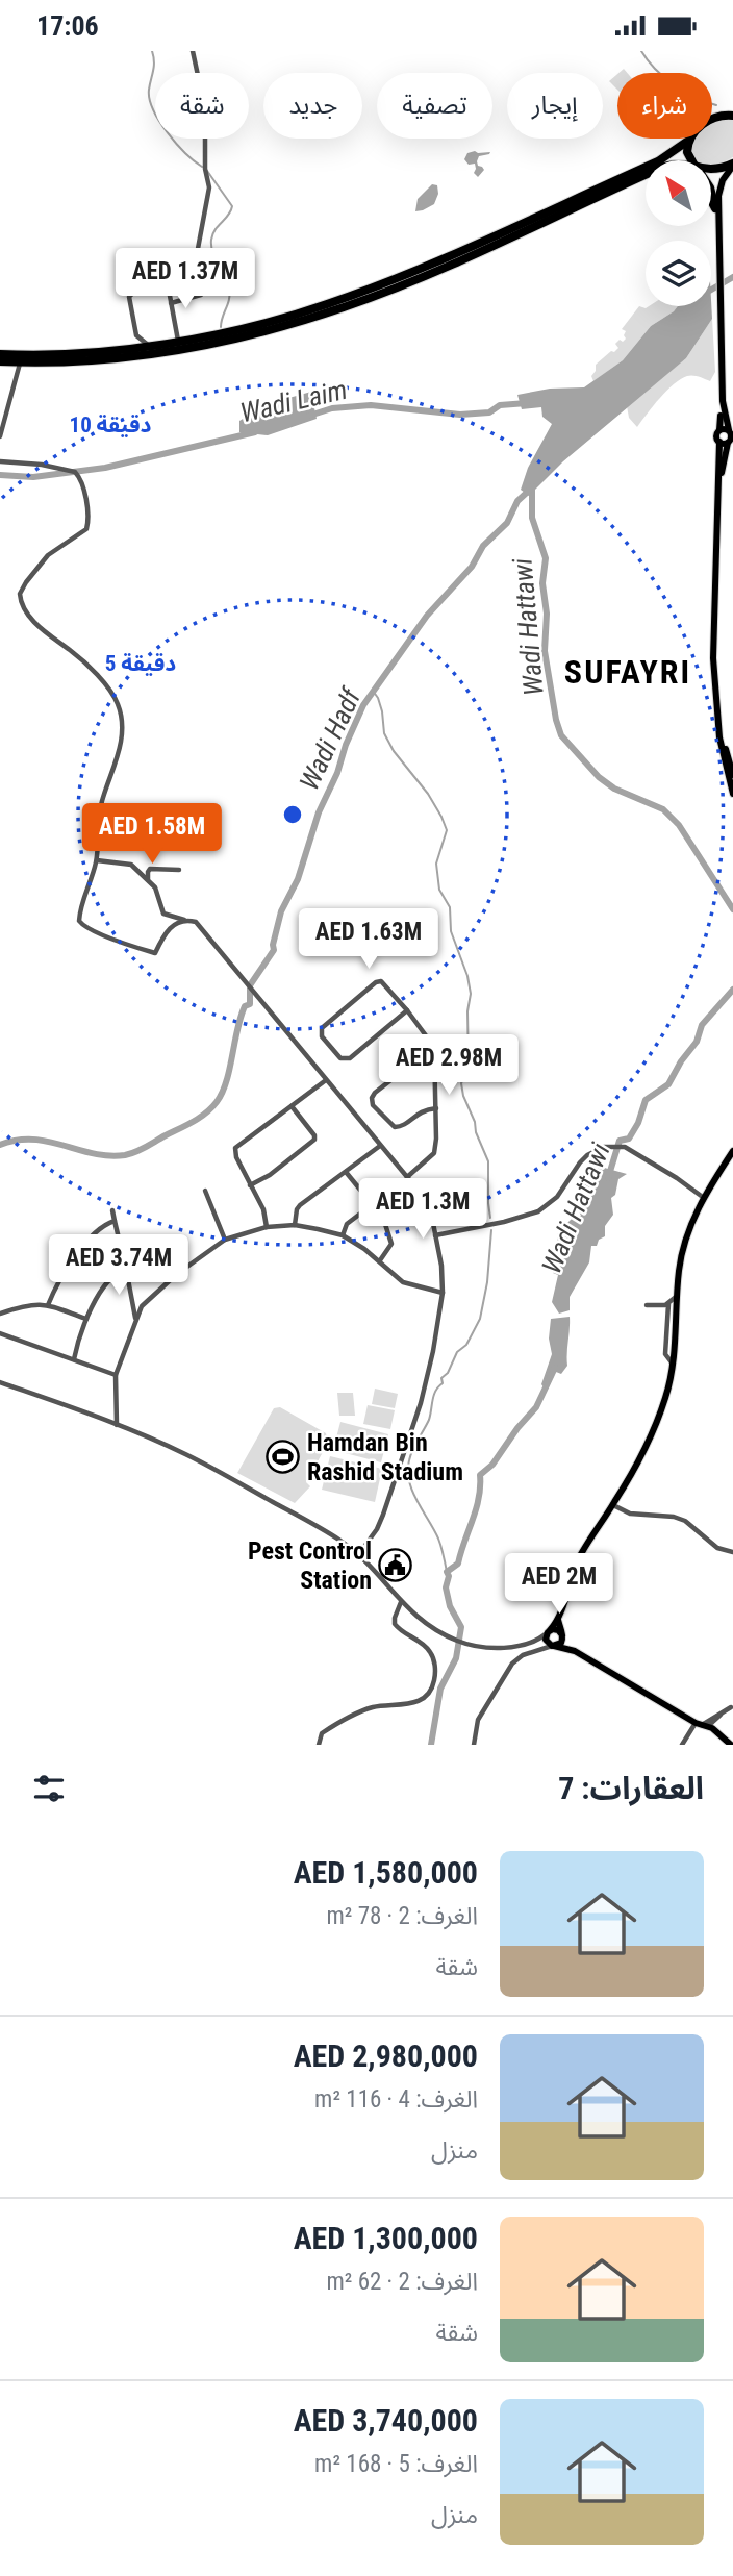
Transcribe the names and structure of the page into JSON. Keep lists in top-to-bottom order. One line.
{"districts":["SUFAYRI"],"water":["Wadi Laim","Wadi Hattawi","Wadi Hadf"],"places":{"sports":["Hamdan Bin Rashid Stadium"],"public building":["Pest Control Station"]},"north":"top left","page":{"status":"17:06","chip":["شراء","إيجار","تصفية","جديد","شقة"],"price":["AED 1.37M","AED 1.58M","AED 1.63M","AED 2.98M","AED 1.3M","AED 3.74M","AED 2M"],"heading":"العقارات: 7","list":[{"name":"AED 1,580,000","note":"الغرف: 2 · 78 m² · شقة"},{"name":"AED 2,980,000","note":"الغرف: 4 · 116 m² · منزل"},{"name":"AED 1,300,000","note":"الغرف: 2 · 62 m² · شقة"},{"name":"AED 3,740,000","note":"الغرف: 5 · 168 m² · منزل"}]},"rings":["10 دقيقة","5 دقيقة"]}
